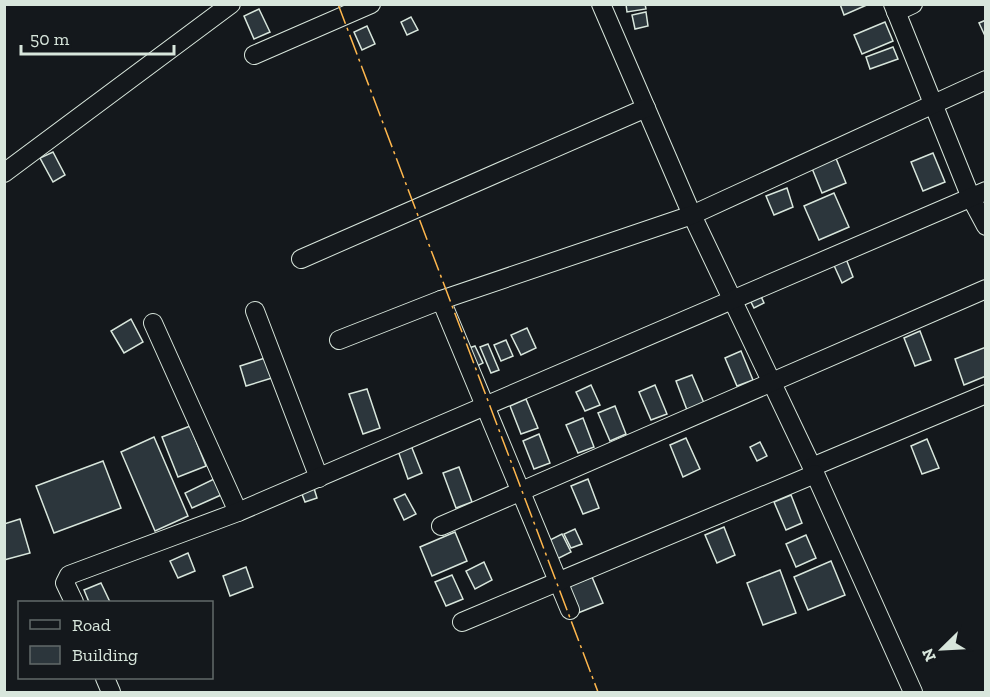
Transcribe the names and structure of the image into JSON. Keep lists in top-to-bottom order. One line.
{"legend":["Road","Building"],"scale_bar":"50 m","north":"bottom left"}
